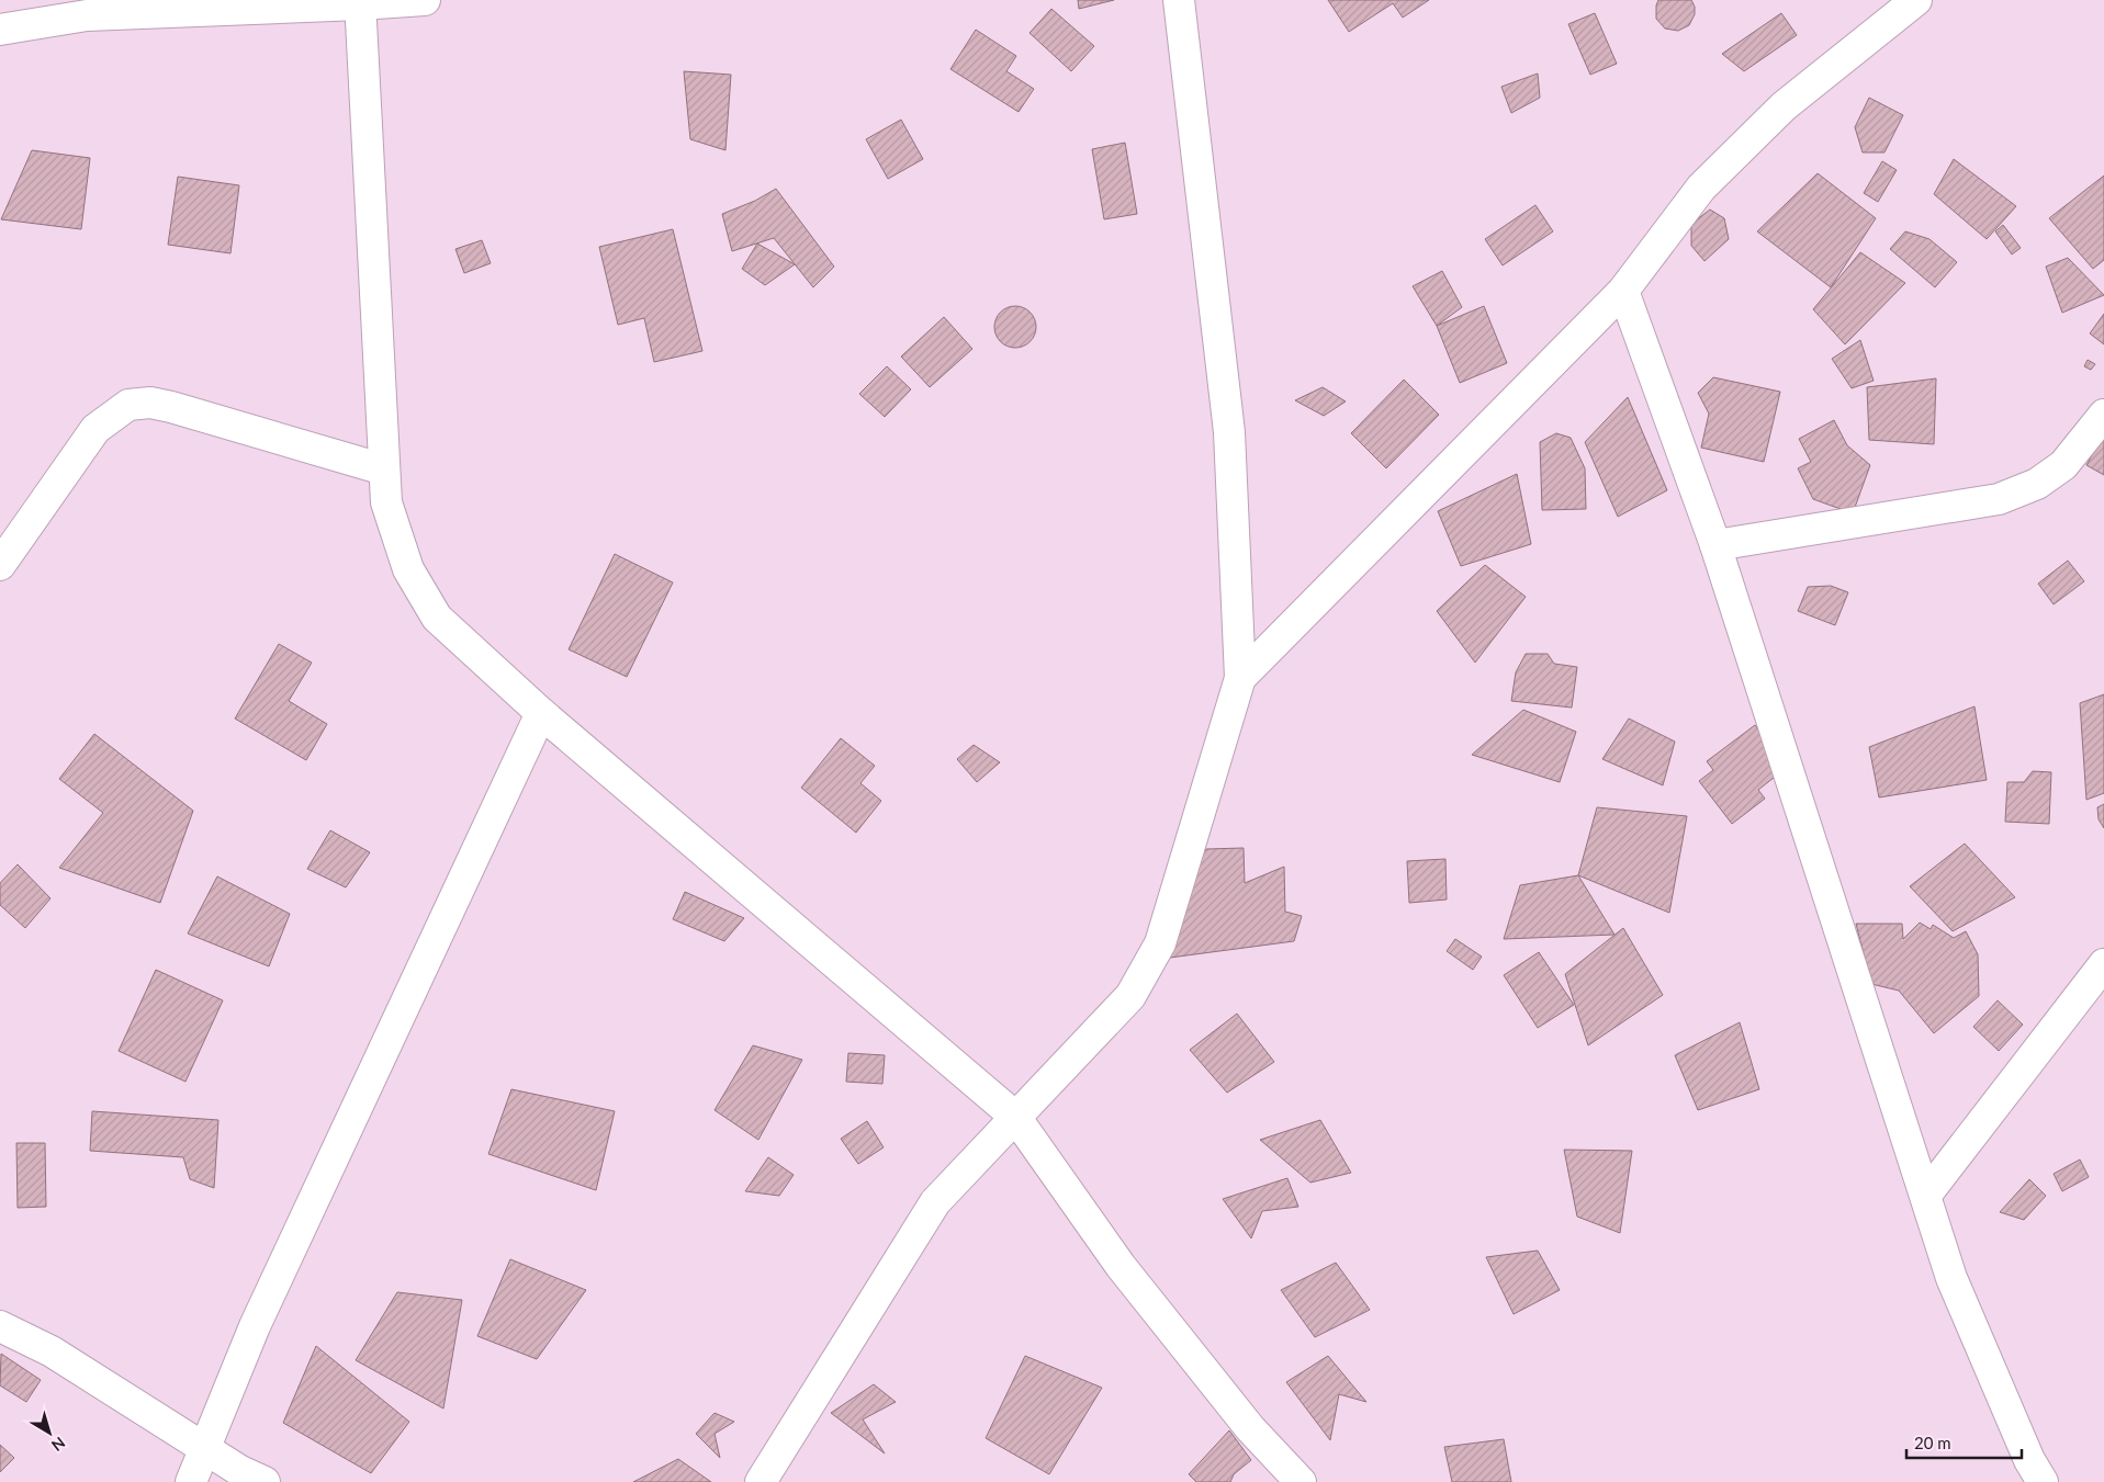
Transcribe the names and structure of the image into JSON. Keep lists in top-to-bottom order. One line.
{"scale_bar":"20 m","north":"bottom right"}
